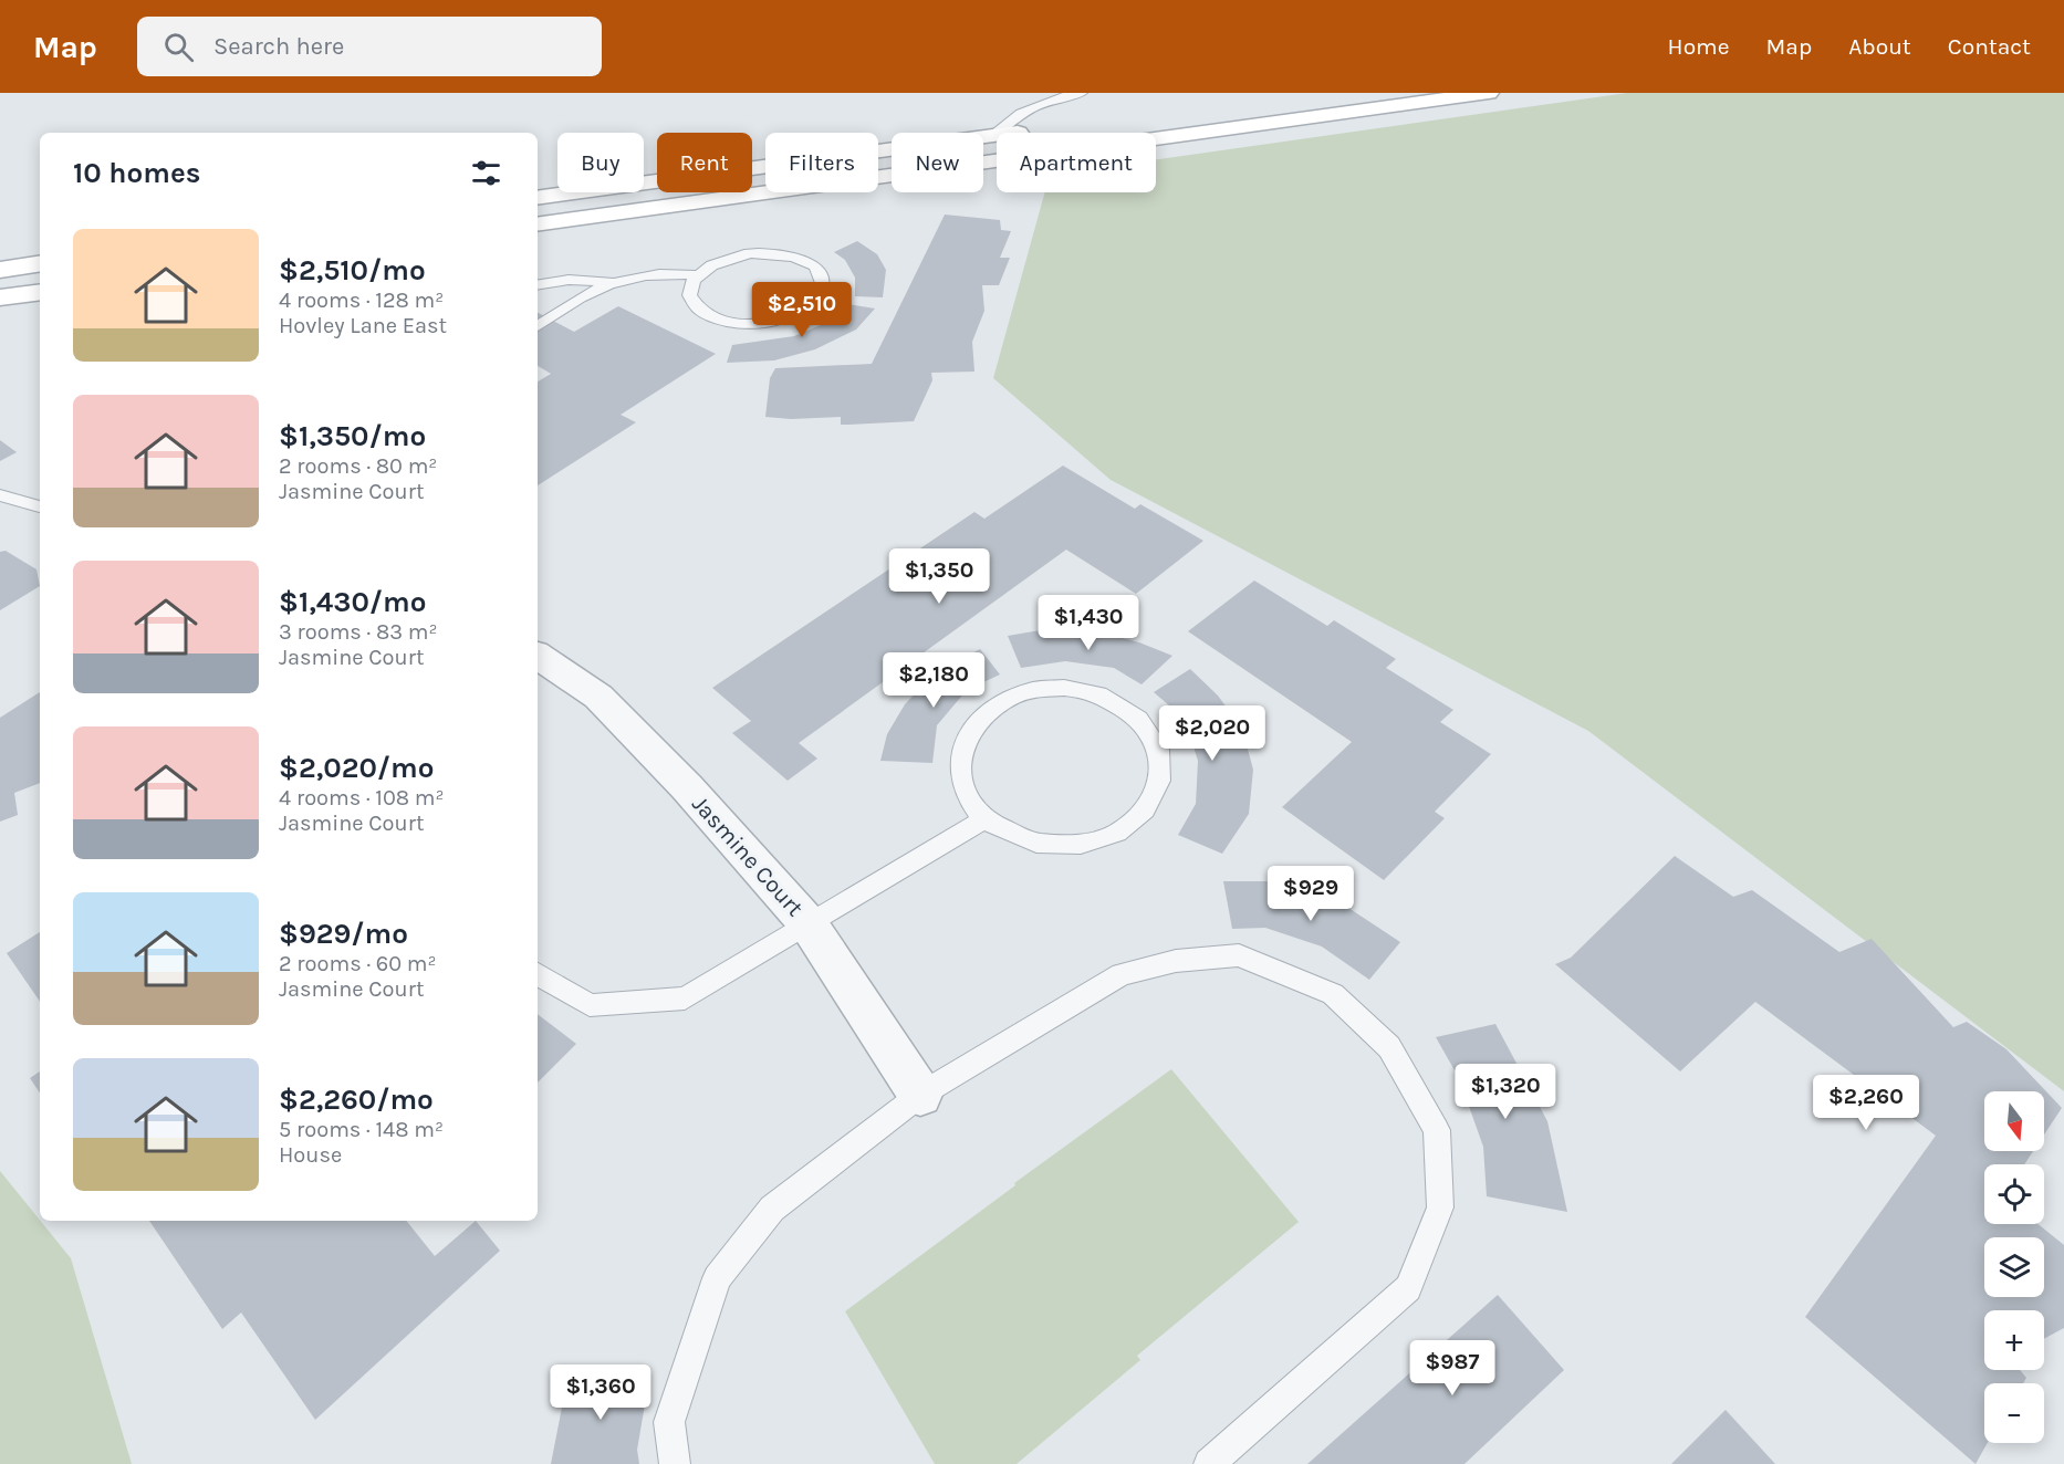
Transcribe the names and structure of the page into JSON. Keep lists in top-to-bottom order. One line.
{"streets":{"street":["Jasmine Court"]},"north":"bottom","page":{"header":"Map","search":"Search here","nav":["Home","Map","About","Contact"],"chip":["Buy","Rent","Filters","New","Apartment"],"heading":"10 homes","list":[{"name":"$2,510/mo","note":"4 rooms · 128 m² · Hovley Lane East"},{"name":"$1,350/mo","note":"2 rooms · 80 m² · Jasmine Court"},{"name":"$1,430/mo","note":"3 rooms · 83 m² · Jasmine Court"},{"name":"$2,020/mo","note":"4 rooms · 108 m² · Jasmine Court"},{"name":"$929/mo","note":"2 rooms · 60 m² · Jasmine Court"},{"name":"$2,260/mo","note":"5 rooms · 148 m² · House"}],"price":["$2,510","$1,350","$1,430","$2,180","$2,020","$929","$1,320","$2,260","$987","$1,360"],"map_buttons":["+","−"]}}
